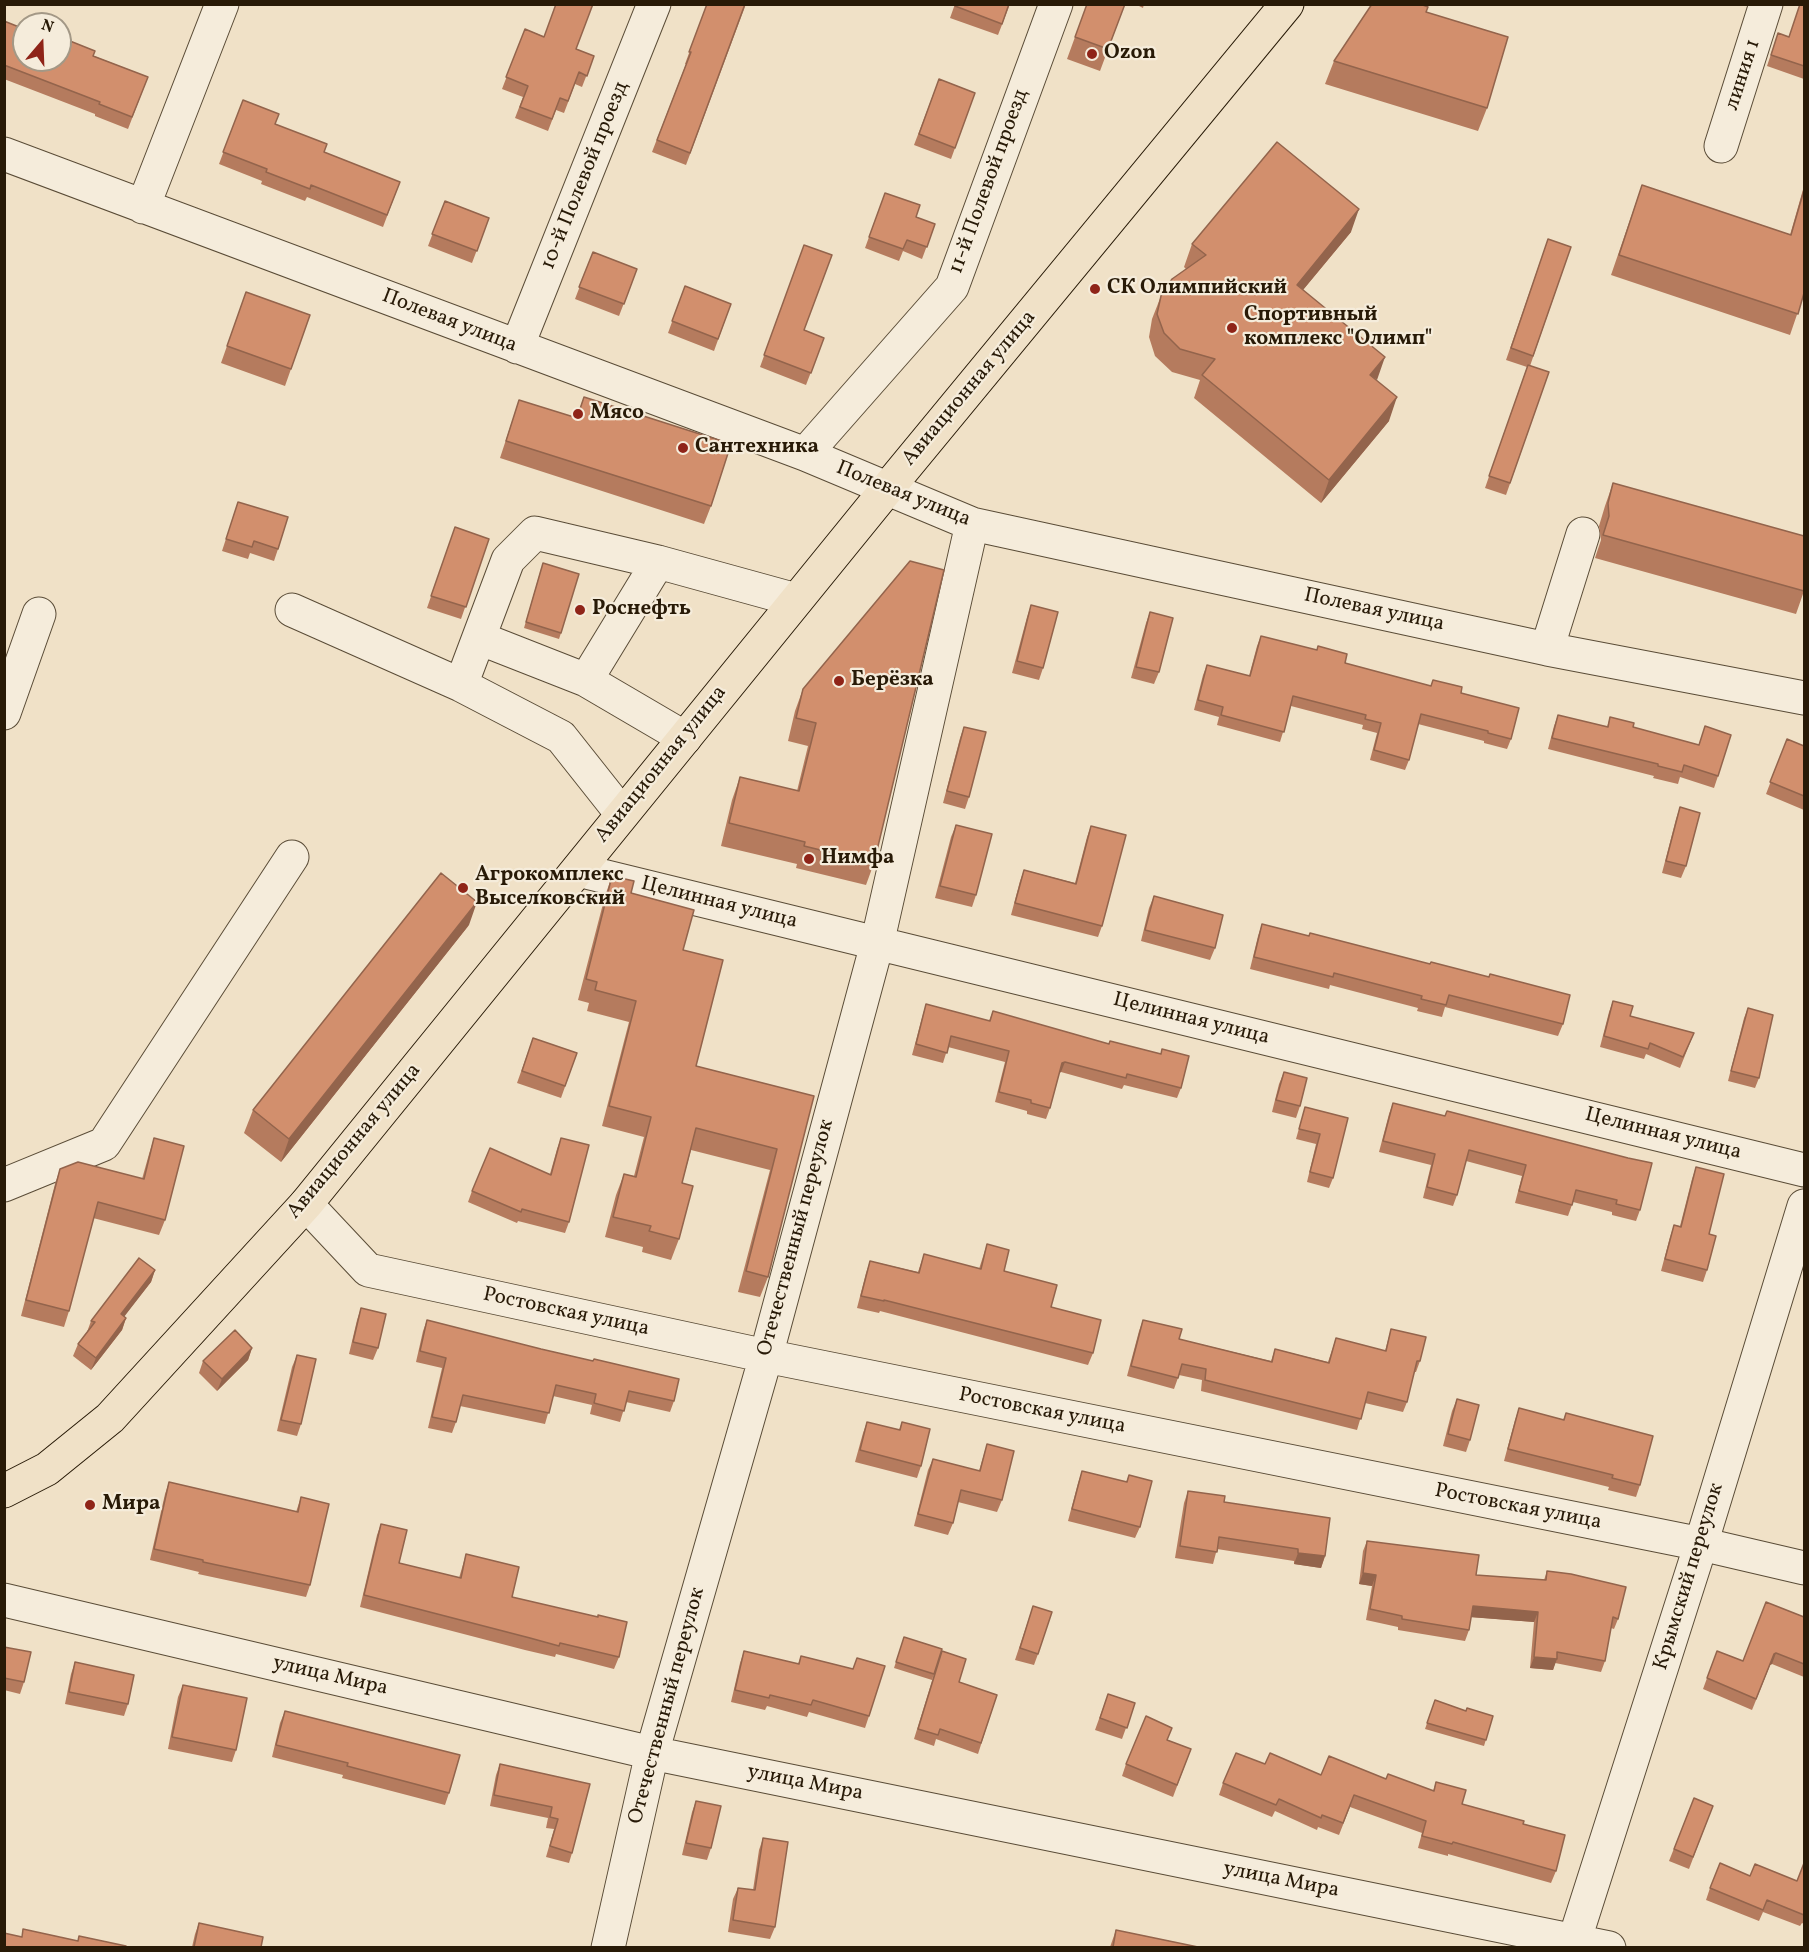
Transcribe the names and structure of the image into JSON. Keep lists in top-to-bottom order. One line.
{"streets":{"main road":["Авиационная улица"],"street":["линия 1","10-й Полевой проезд","11-й Полевой проезд","Полевая улица","Целинная улица","Отечественный переулок","Ростовская улица","Крымский переулок","улица Мира"]},"crossings":[["10-й Полевой проезд","Полевая улица"],["11-й Полевой проезд","Полевая улица"],["Полевая улица","Авиационная улица"],["Полевая улица","Отечественный переулок"],["Авиационная улица","Целинная улица"],["Авиационная улица","Ростовская улица"],["Целинная улица","Отечественный переулок"],["Отечественный переулок","Ростовская улица"],["Отечественный переулок","улица Мира"],["Ростовская улица","Крымский переулок"],["Крымский переулок","улица Мира"]],"places":["Ozon","СК Олимпийский","Спортивный комплекс \"Олимп\"","Мясо","Сантехника","Роснефть","Берёзка","Нимфа","Агрокомплекс Выселковский","Мира"],"north":"top"}
